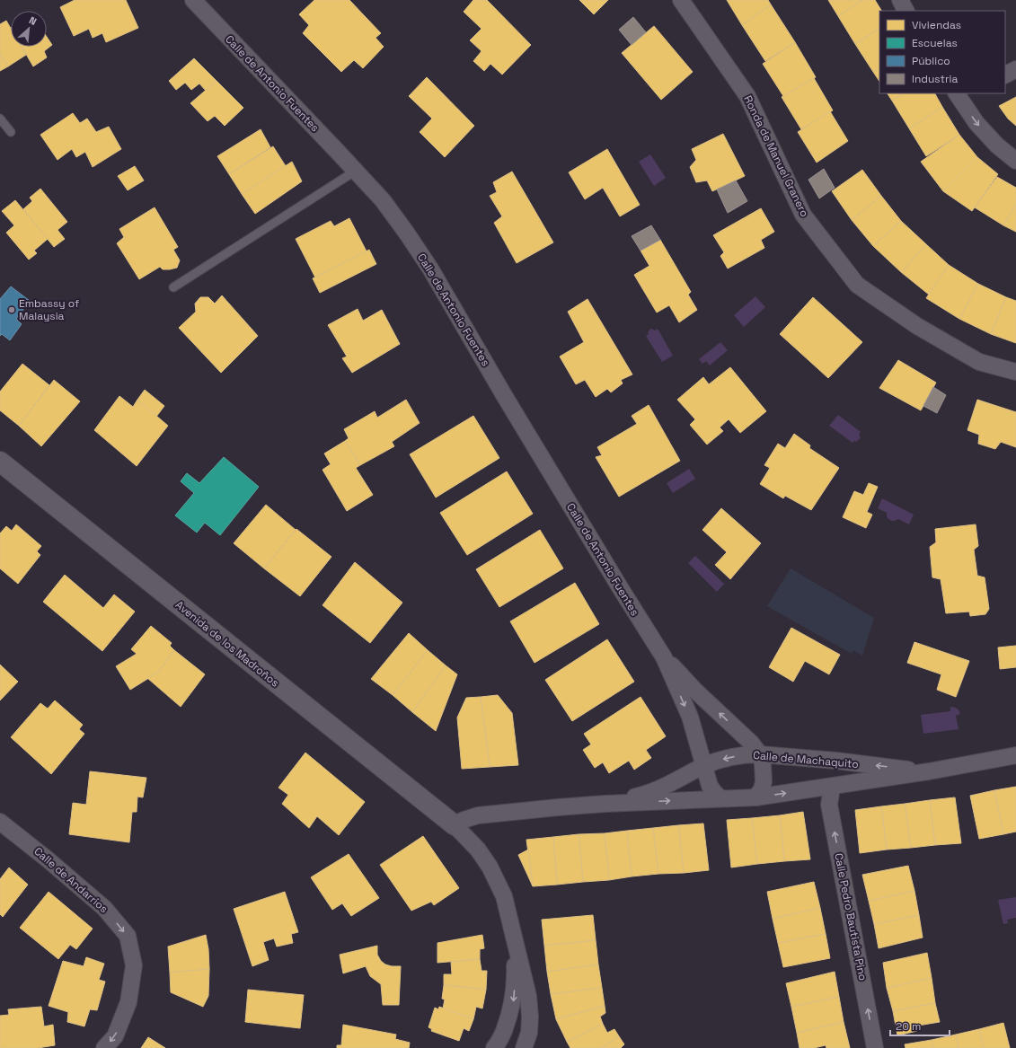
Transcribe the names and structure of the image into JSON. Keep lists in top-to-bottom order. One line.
{"streets":{"street":["Calle de Antonio Fuentes","Ronda de Manuel Granero","Avenida de los Madroños","Calle de Machaquito","Calle de Andarrios","Calle Pedro Bautista Pino"]},"crossings":[["Calle de Antonio Fuentes","Calle de Machaquito"],["Avenida de los Madroños","Calle de Machaquito"],["Calle de Machaquito","Calle Pedro Bautista Pino"]],"one_way":["Calle de Andarrios","Calle Pedro Bautista Pino"],"places":["Embassy of Malaysia"],"legend":["Viviendas","Escuelas","Público","Industria"],"scale_bar":"20 m","north":"top right"}
